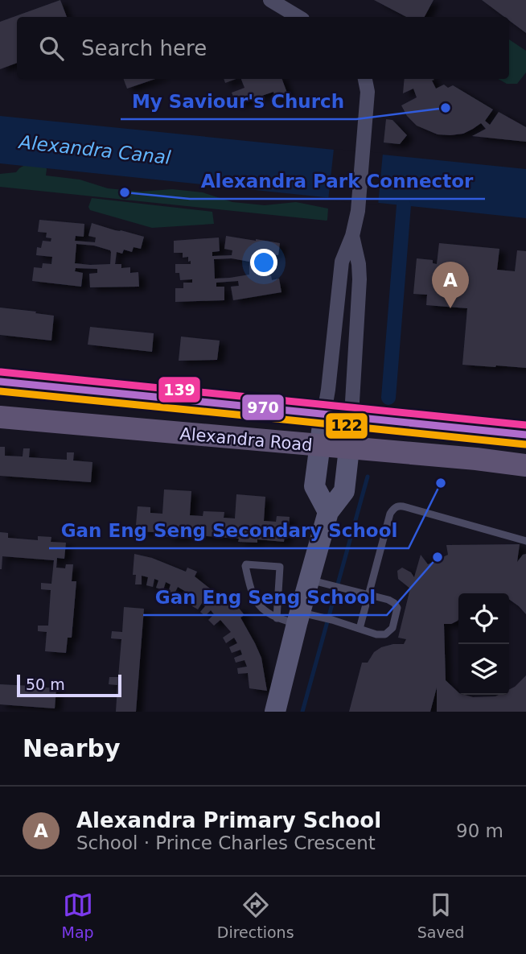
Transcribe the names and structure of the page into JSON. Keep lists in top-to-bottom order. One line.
{"streets":{"main road":["Alexandra Road"]},"water":["Alexandra Canal"],"places":["My Saviour's Church","Alexandra Park Connector","Gan Eng Seng Secondary School","Gan Eng Seng School"],"lines":["transit line 139","transit line 970","transit line 122"],"scale_bar":"50 m","page":{"search":"Search here","pins":"A","scale":"50 m","heading":"Nearby","list":[{"mark":"A","name":"Alexandra Primary School","note":"School · Prince Charles Crescent","value":"90 m"}],"nav":["Map","Directions","Saved"]}}
